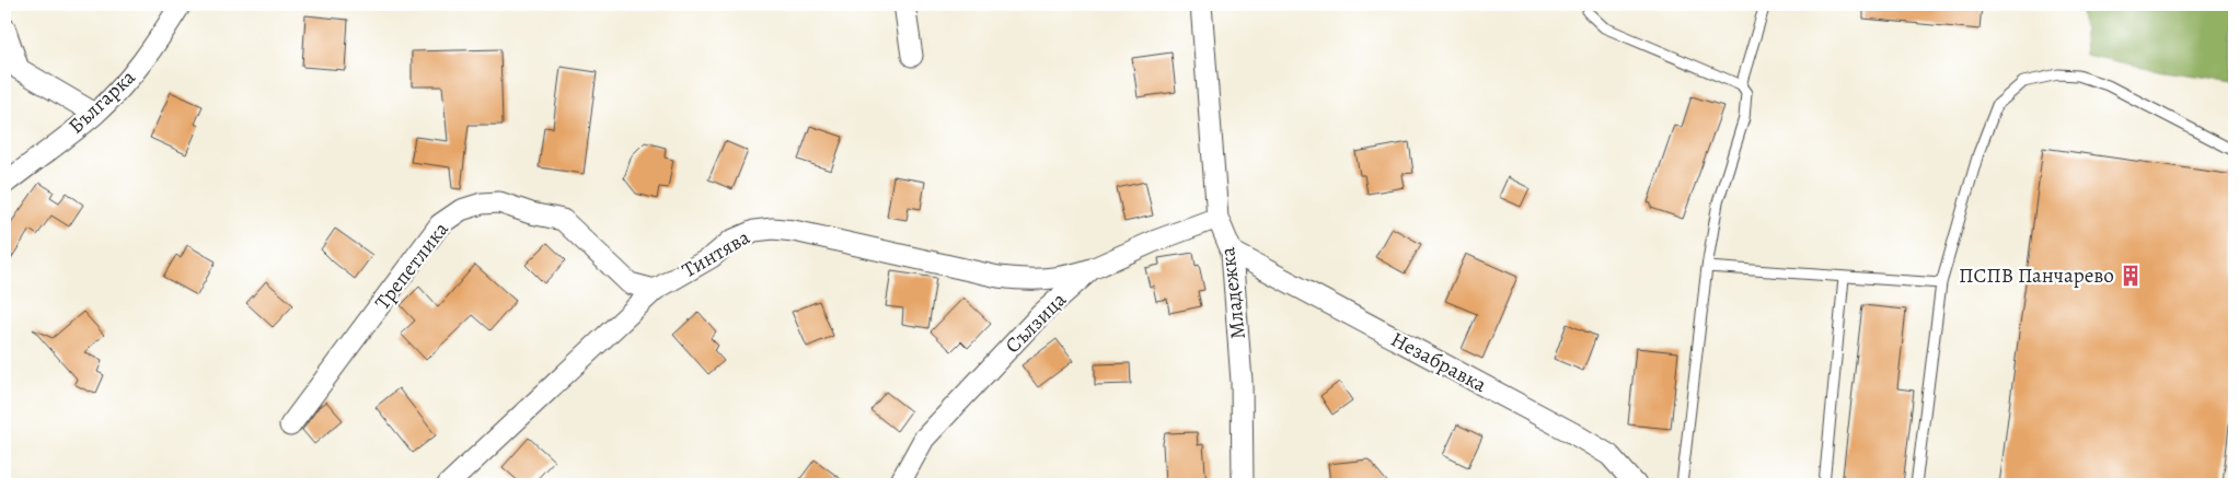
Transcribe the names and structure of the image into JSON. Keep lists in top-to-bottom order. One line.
{"streets":{"street":["Българка","Тинтява","Трепетлика","Младежка","Сълзица","Незабравка"]},"crossings":[["Тинтява","Трепетлика"],["Тинтява","Сълзица"],["Младежка","Сълзица"],["Младежка","Незабравка"]],"places":{"building":["ПСПВ Панчарево"]}}
